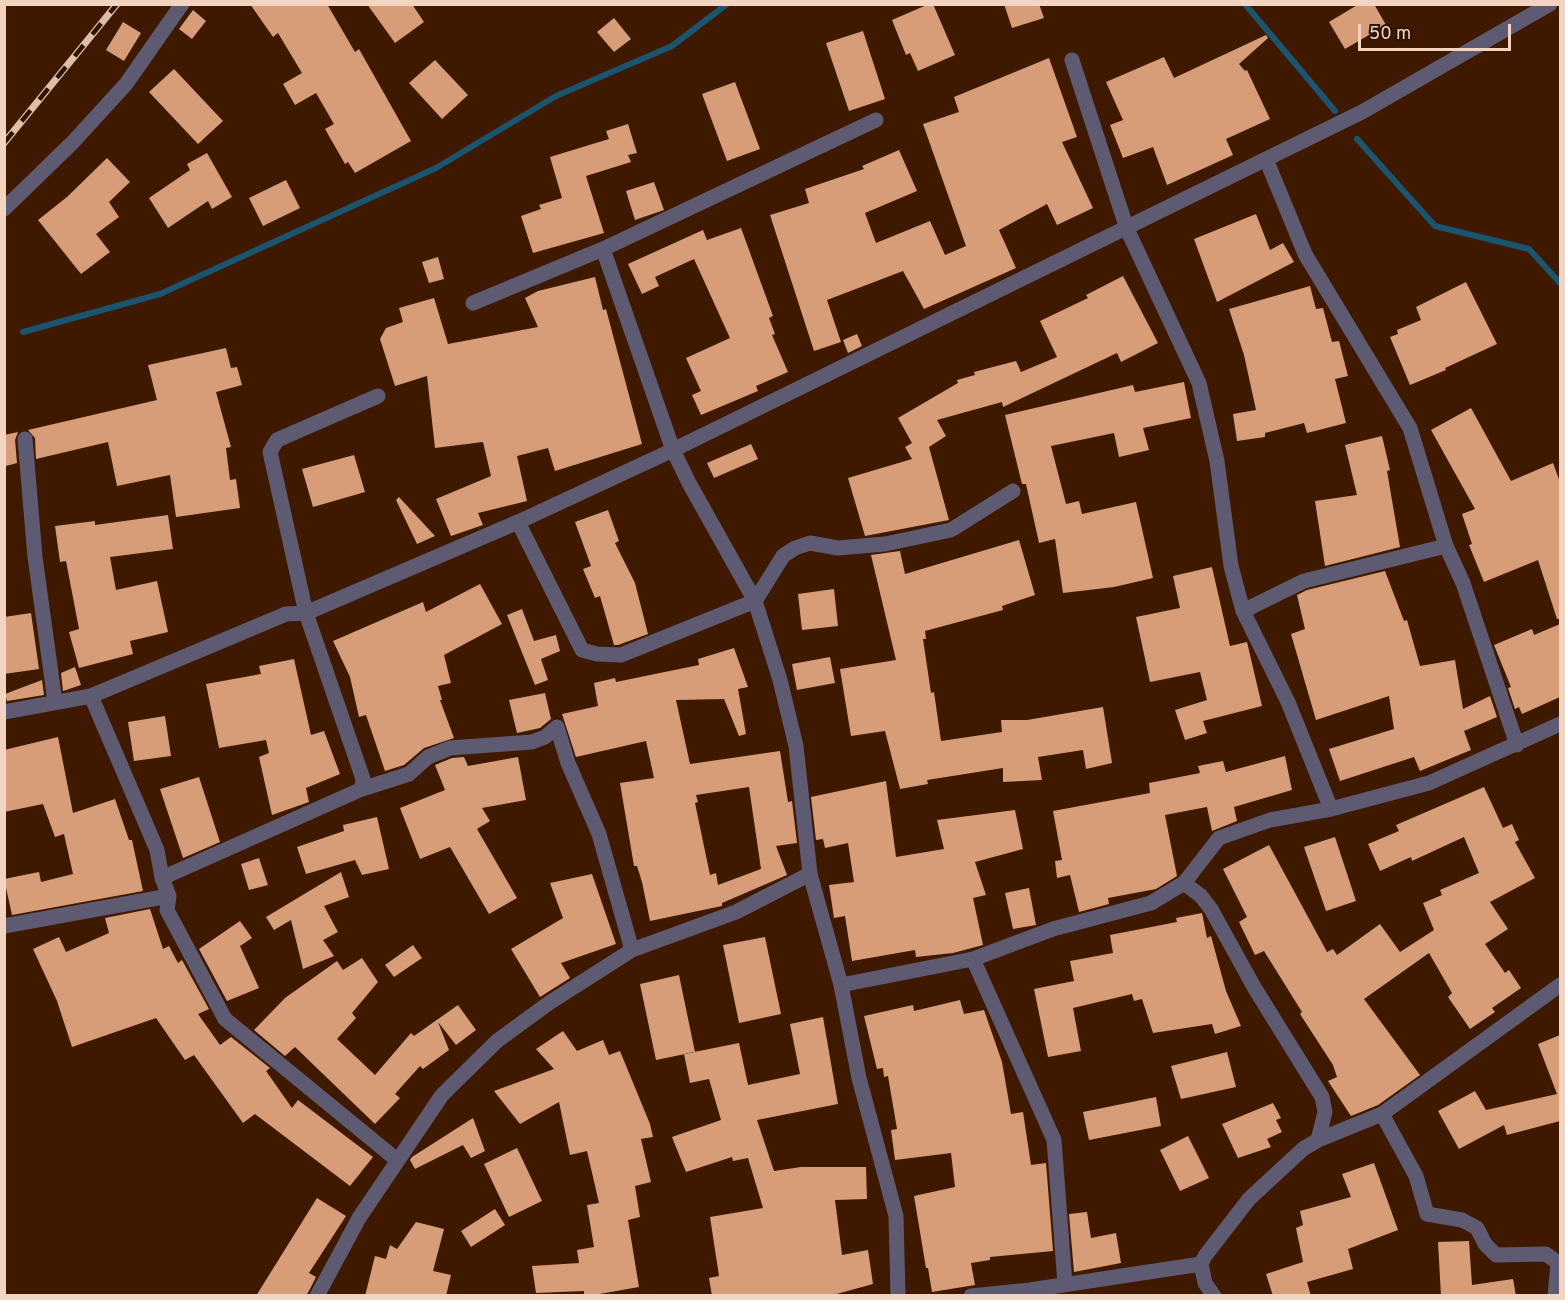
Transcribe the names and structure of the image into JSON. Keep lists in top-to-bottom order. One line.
{"scale_bar":"50 m"}
